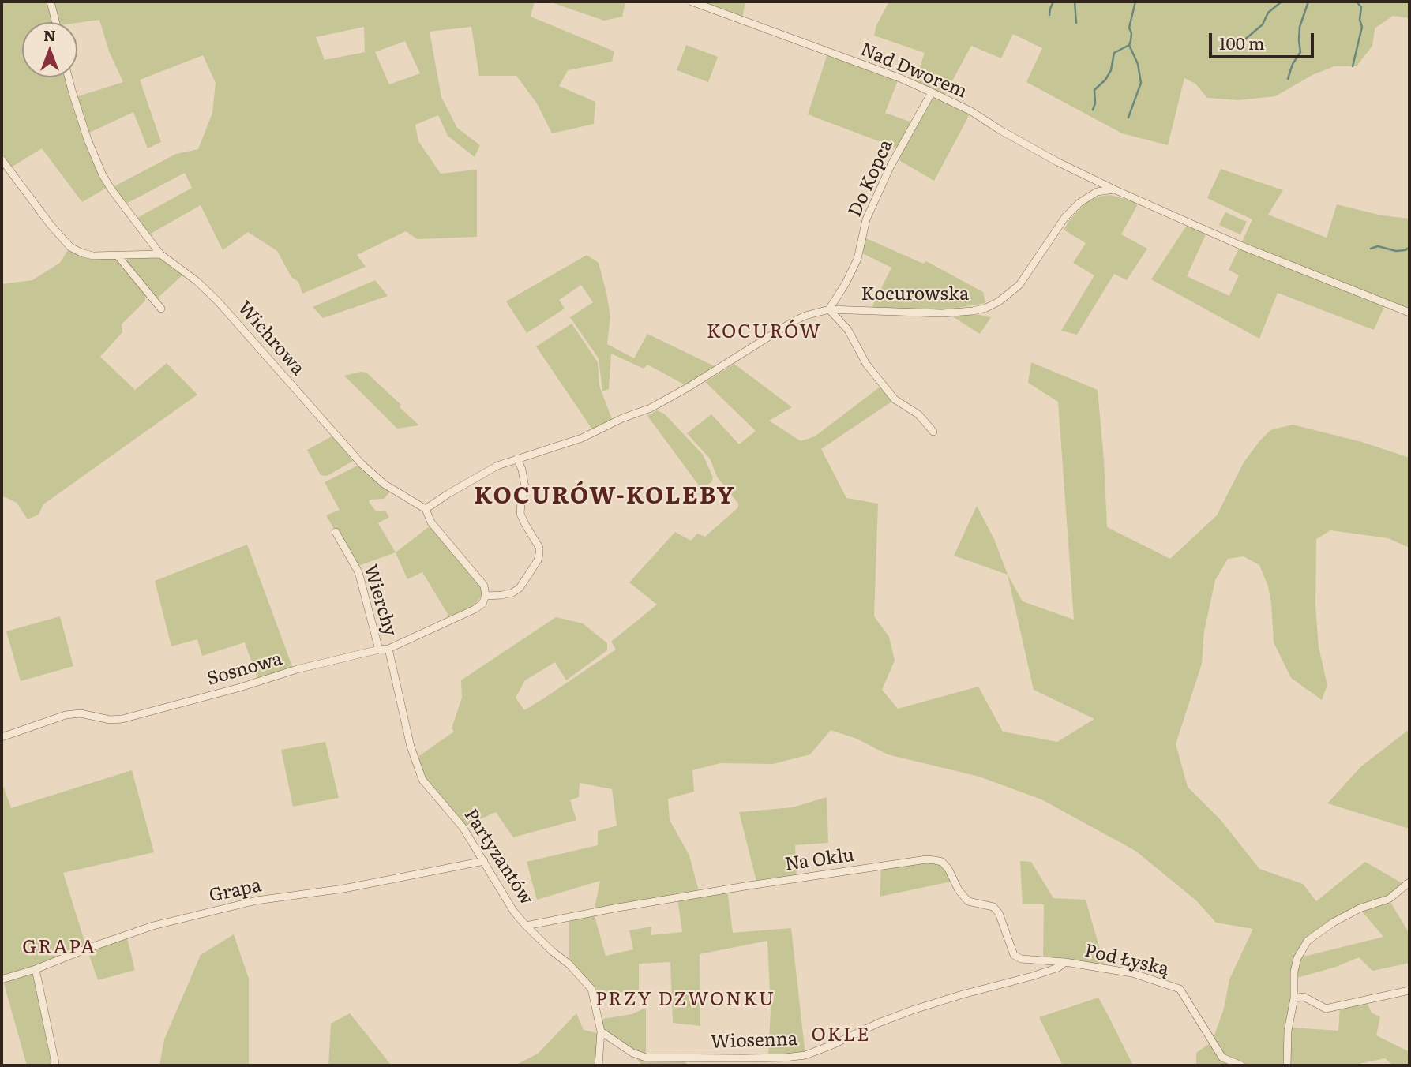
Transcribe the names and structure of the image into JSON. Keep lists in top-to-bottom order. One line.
{"streets":{"street":["Nad Dworem","Do Kopca","Kocurowska","Wichrowa","Wierchy","Sosnowa","Partyzantów","Na Oklu","Grapa","Pod Łyską","Wiosenna"]},"crossings":[["Nad Dworem","Do Kopca"],["Nad Dworem","Kocurowska"],["Do Kopca","Kocurowska"],["Kocurowska","Wichrowa"],["Wichrowa","Sosnowa"],["Wierchy","Sosnowa"],["Sosnowa","Partyzantów"],["Partyzantów","Na Oklu"],["Partyzantów","Grapa"],["Partyzantów","Wiosenna"],["Na Oklu","Pod Łyską"],["Na Oklu","Wiosenna"],["Pod Łyską","Wiosenna"]],"districts":["KOCURÓW","KOCURÓW-KOLEBY","GRAPA","PRZY DZWONKU","OKLE"],"scale_bar":"100 m","north":"top"}
